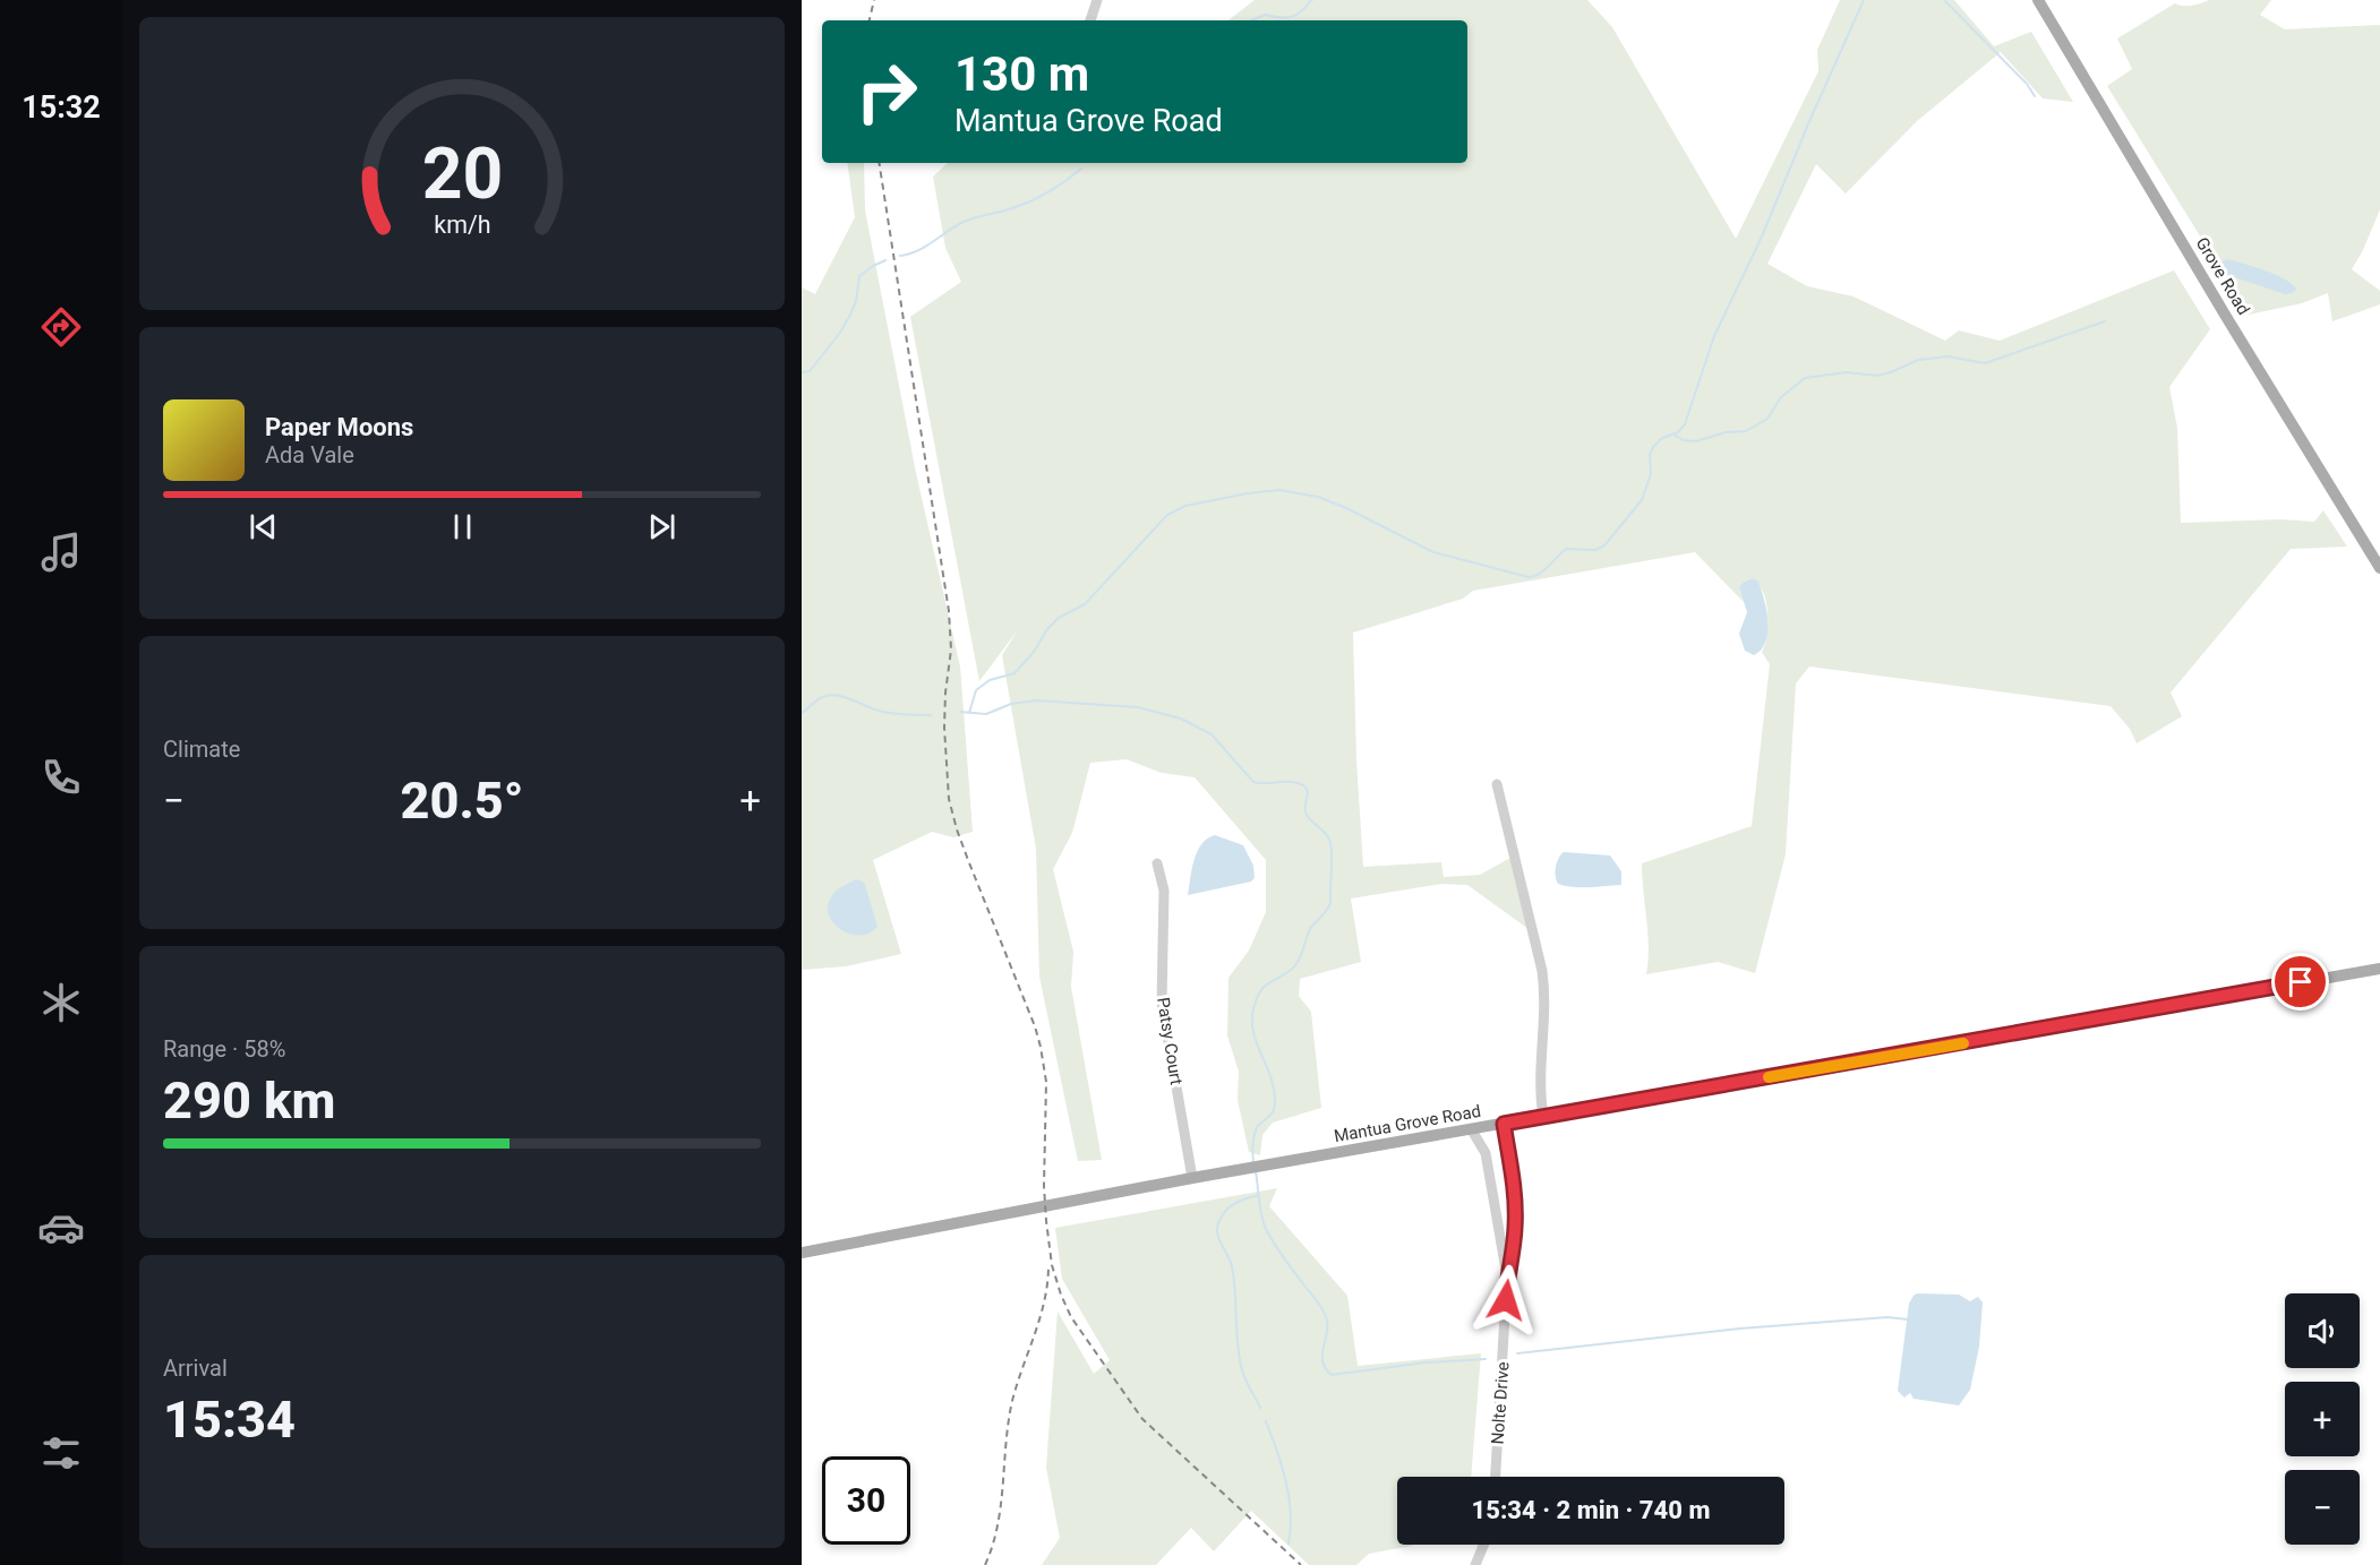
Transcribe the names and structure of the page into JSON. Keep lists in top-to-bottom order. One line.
{"streets":{"main road":["Grove Road","Mantua Grove Road"],"street":["Patsy Court","Nolte Drive"]},"crossings":[["Patsy Court","Mantua Grove Road"],["Mantua Grove Road","Nolte Drive"]],"page":{"tabs":"15:32","turn":["130 m","Mantua Grove Road"],"song":["Paper Moons","Ada Vale"],"tile":["Climate",["Range · 58%","290 km"],["Arrival","15:34"]],"heat":["−","20.5°","+"],"map_buttons":["+","−"],"limit":"30","trip":"15:34 · 2 min · 740 m","gauge":["20","km/h"]}}
